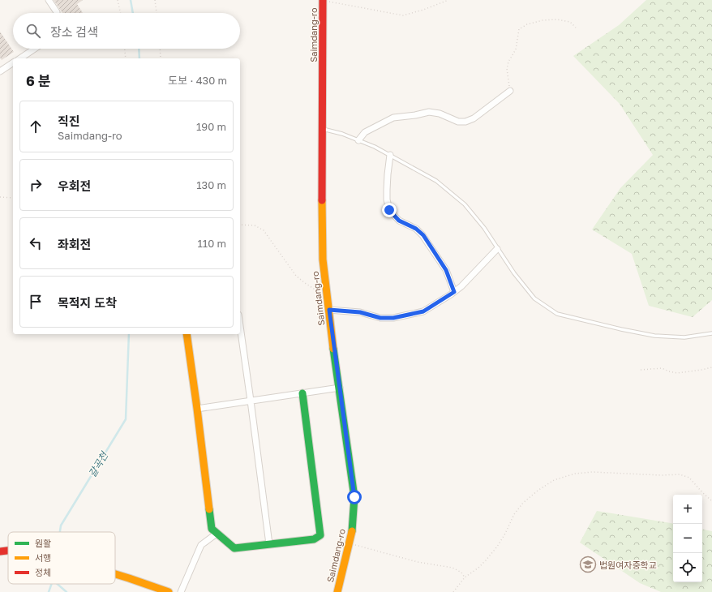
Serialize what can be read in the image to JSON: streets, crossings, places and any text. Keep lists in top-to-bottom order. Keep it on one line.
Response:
{"streets":{"main road":["Saimdang-ro"]},"water":["갈곡천"],"places":{"school or university":["법원여자중학교"]},"legend":["원활","서행","정체"],"page":{"search":"장소 검색","heading":["6 분","도보 · 430 m"],"list":[["직진","Saimdang-ro","190 m"],["우회전","130 m"],["좌회전","110 m"],"목적지 도착"],"map_buttons":["+","−"]}}
